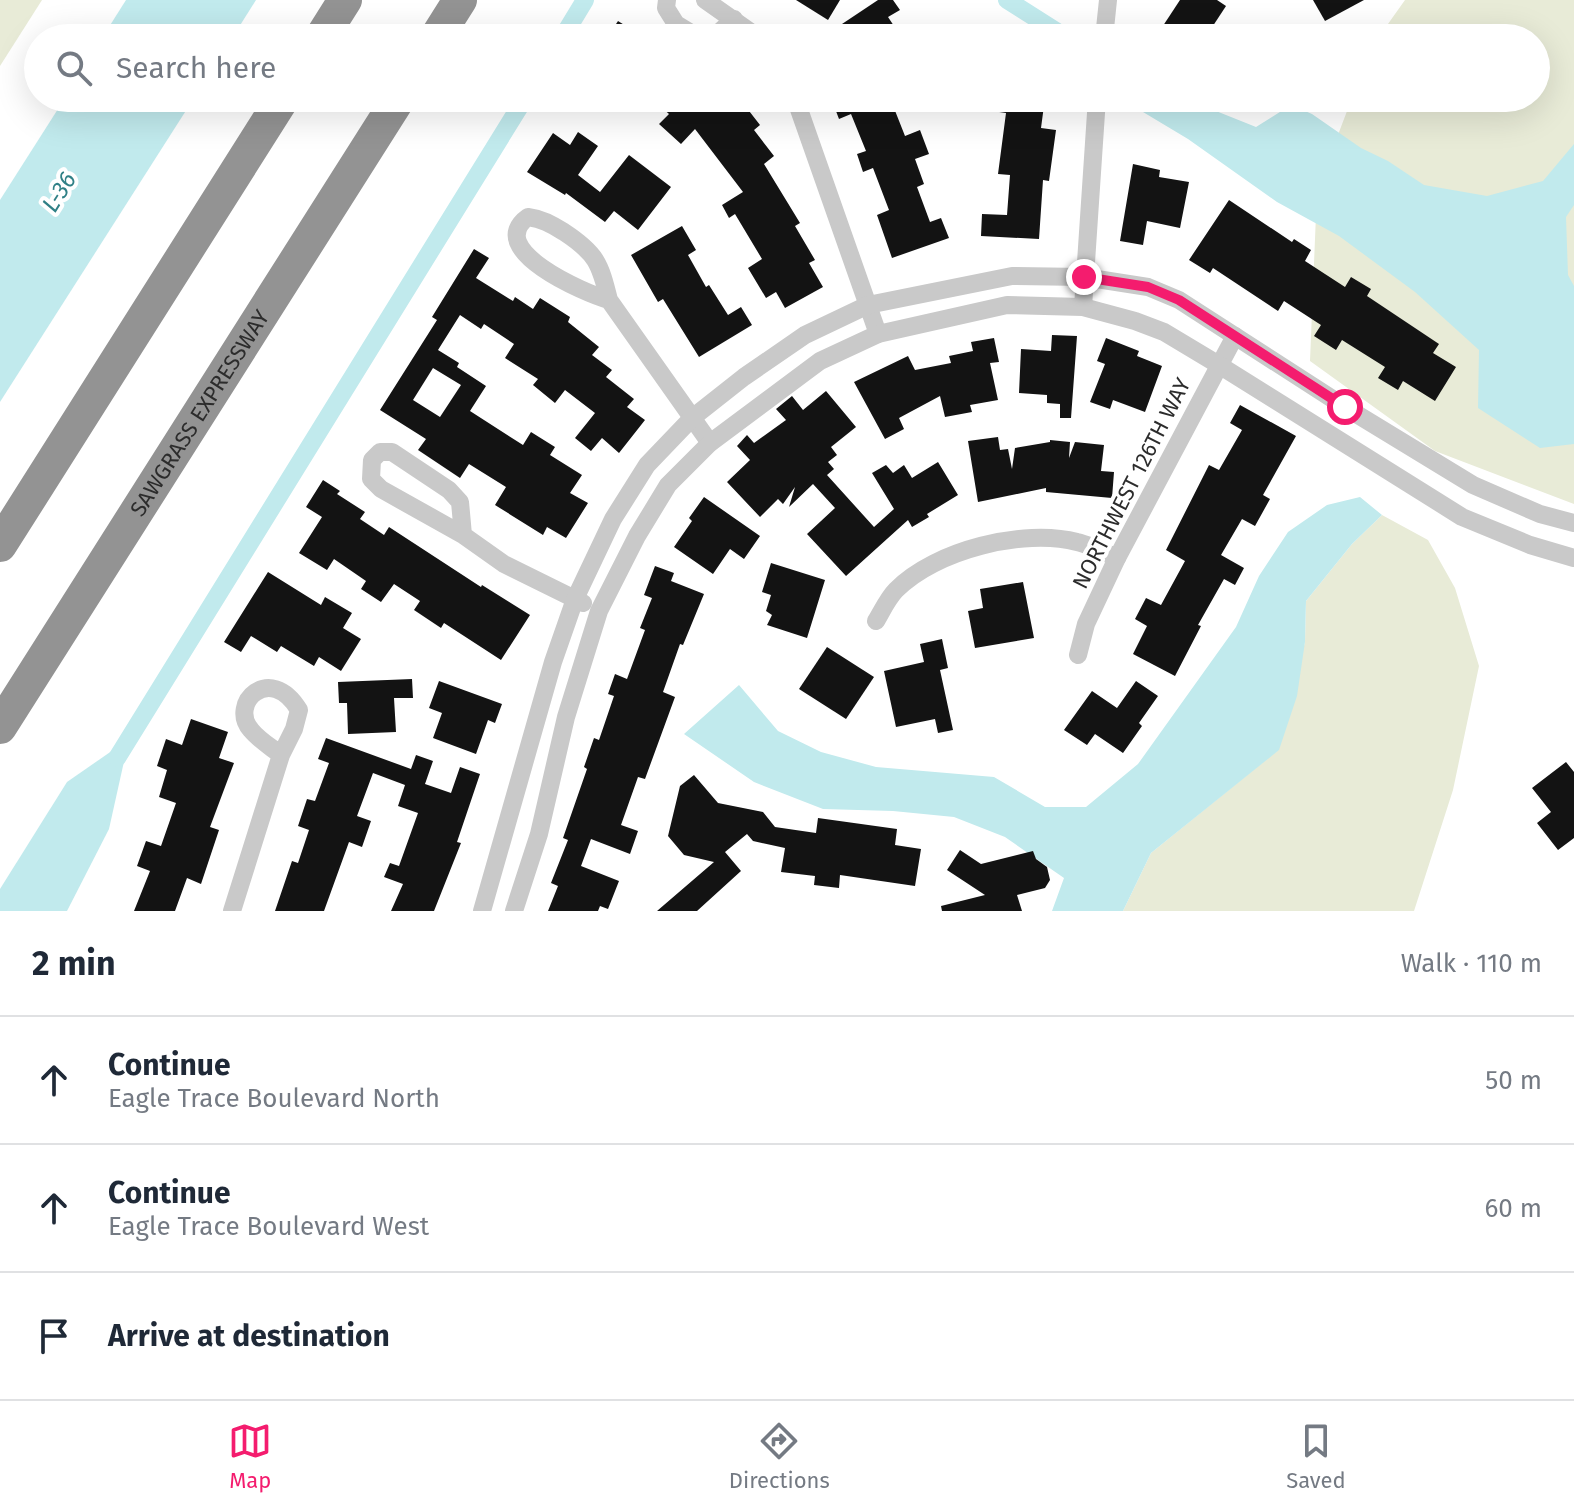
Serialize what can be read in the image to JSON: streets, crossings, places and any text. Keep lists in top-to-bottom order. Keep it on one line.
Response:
{"streets":{"highway":["SAWGRASS EXPRESSWAY"],"street":["NORTHWEST 126TH WAY"]},"water":["L-36"],"page":{"search":"Search here","heading":["2 min","Walk · 110 m"],"list":[["Continue","Eagle Trace Boulevard North","50 m"],["Continue","Eagle Trace Boulevard West","60 m"],"Arrive at destination"],"nav":["Map","Directions","Saved"]}}
